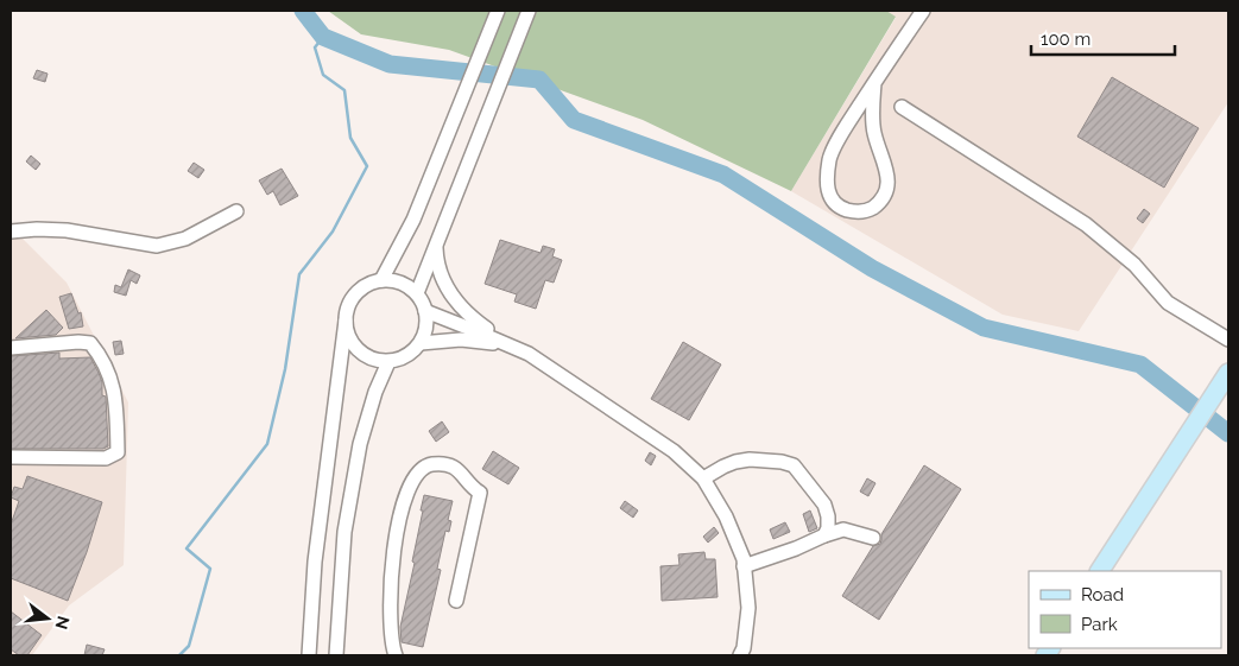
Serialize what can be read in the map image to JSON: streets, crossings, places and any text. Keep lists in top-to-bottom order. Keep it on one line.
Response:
{"legend":["Road","Park"],"scale_bar":"100 m","north":"right"}
